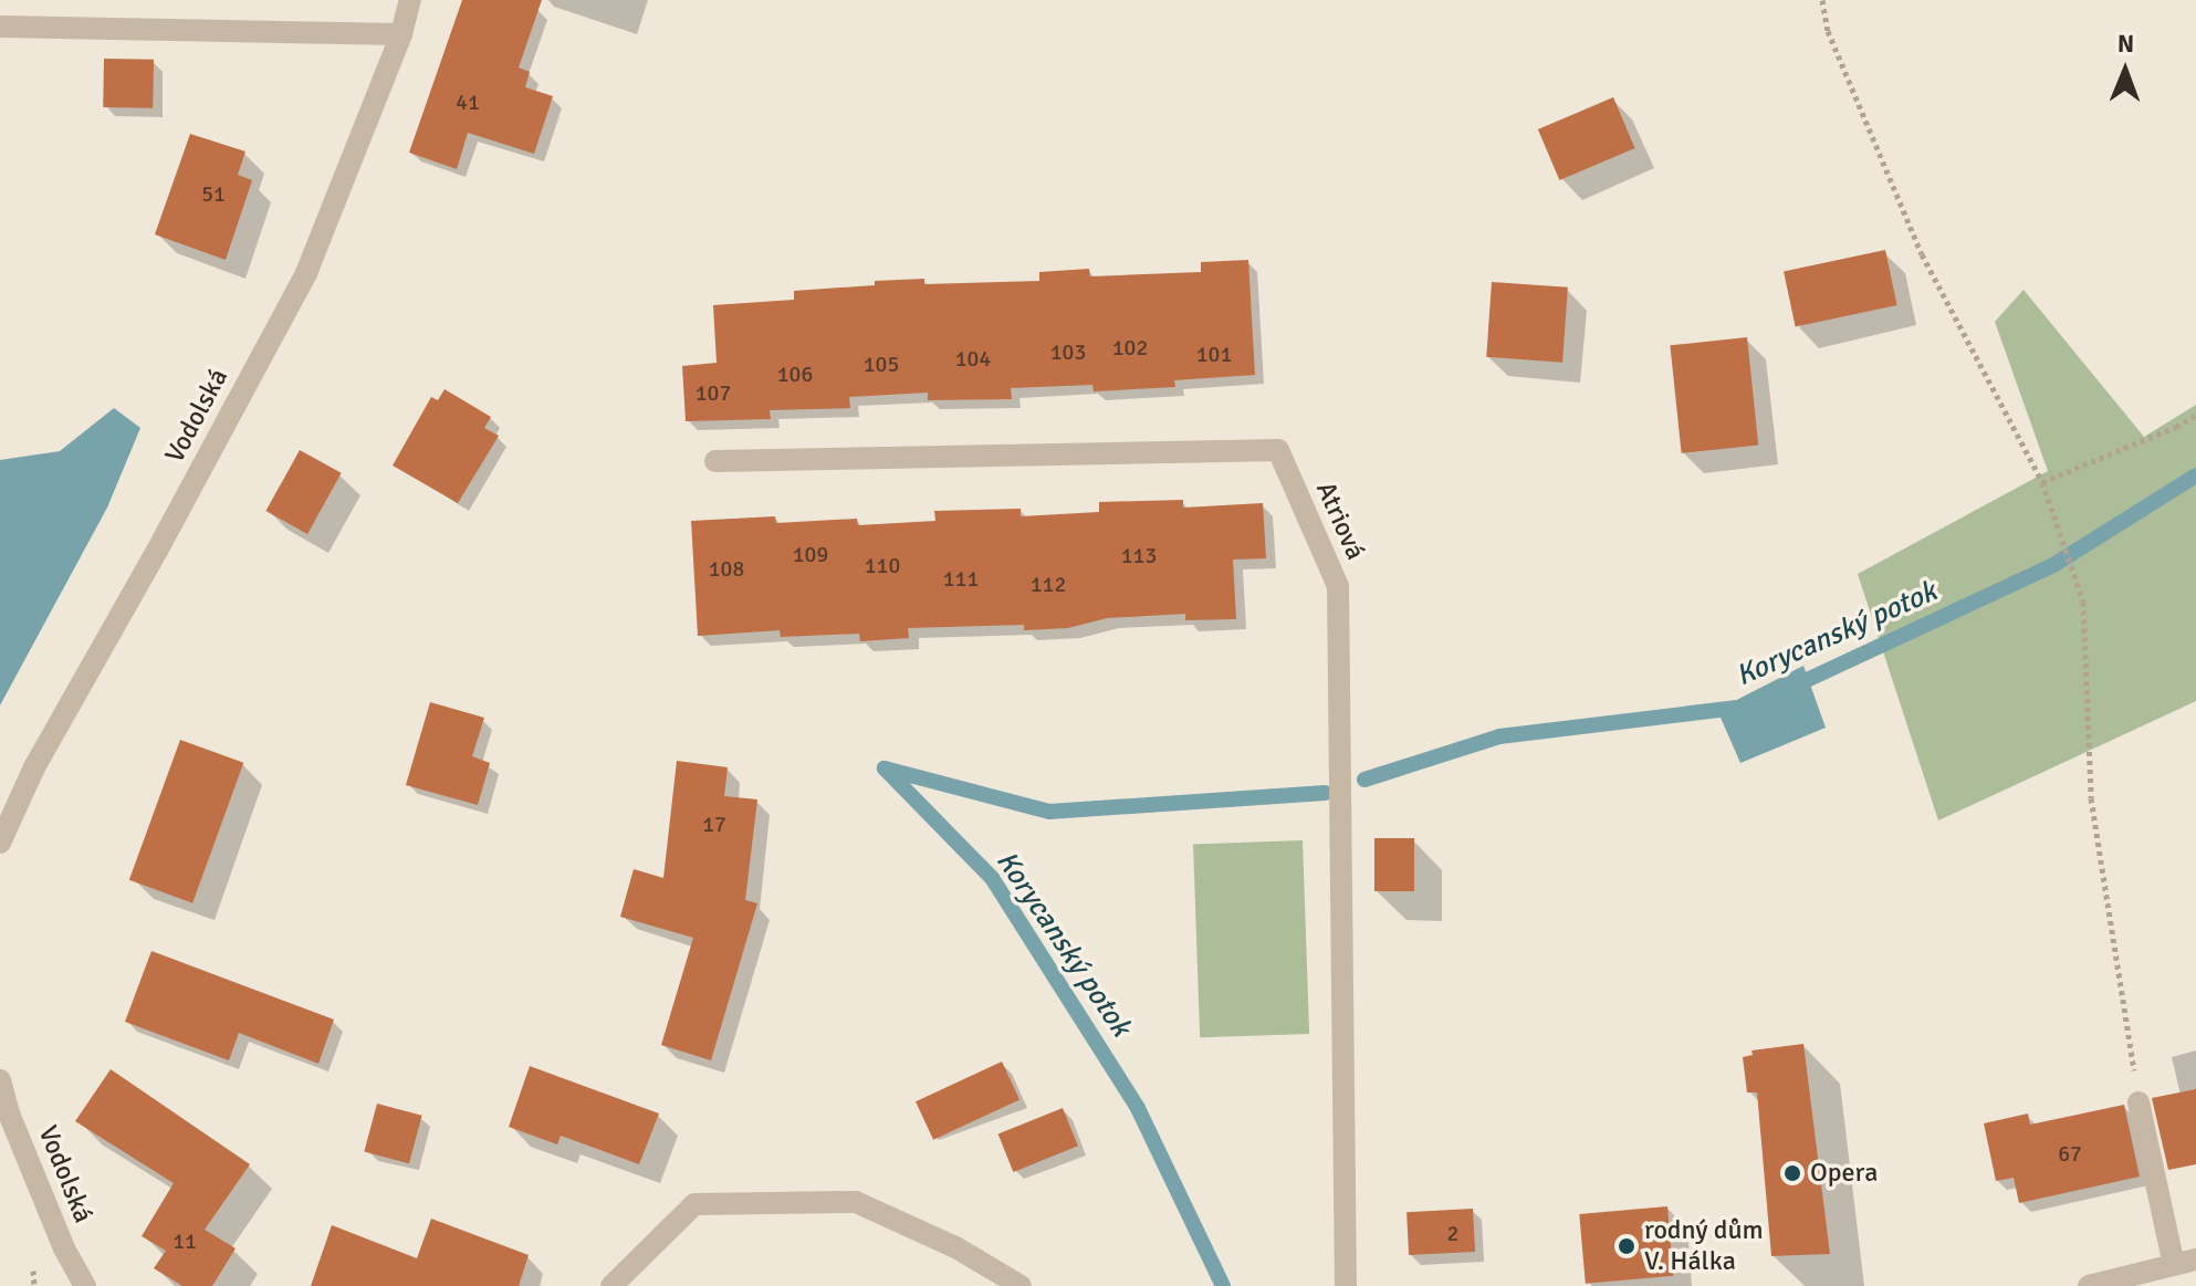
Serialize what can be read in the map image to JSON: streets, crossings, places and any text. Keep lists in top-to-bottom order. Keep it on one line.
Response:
{"streets":{"street":["Vodolská","Atriová"]},"water":["Korycanský potok"],"places":["Opera","rodný dům V. Hálka"],"house_numbers":["41","51","102","103","101","104","105","106","107","109","113","110","108","111","112","17","67","2","11"],"north":"top"}
